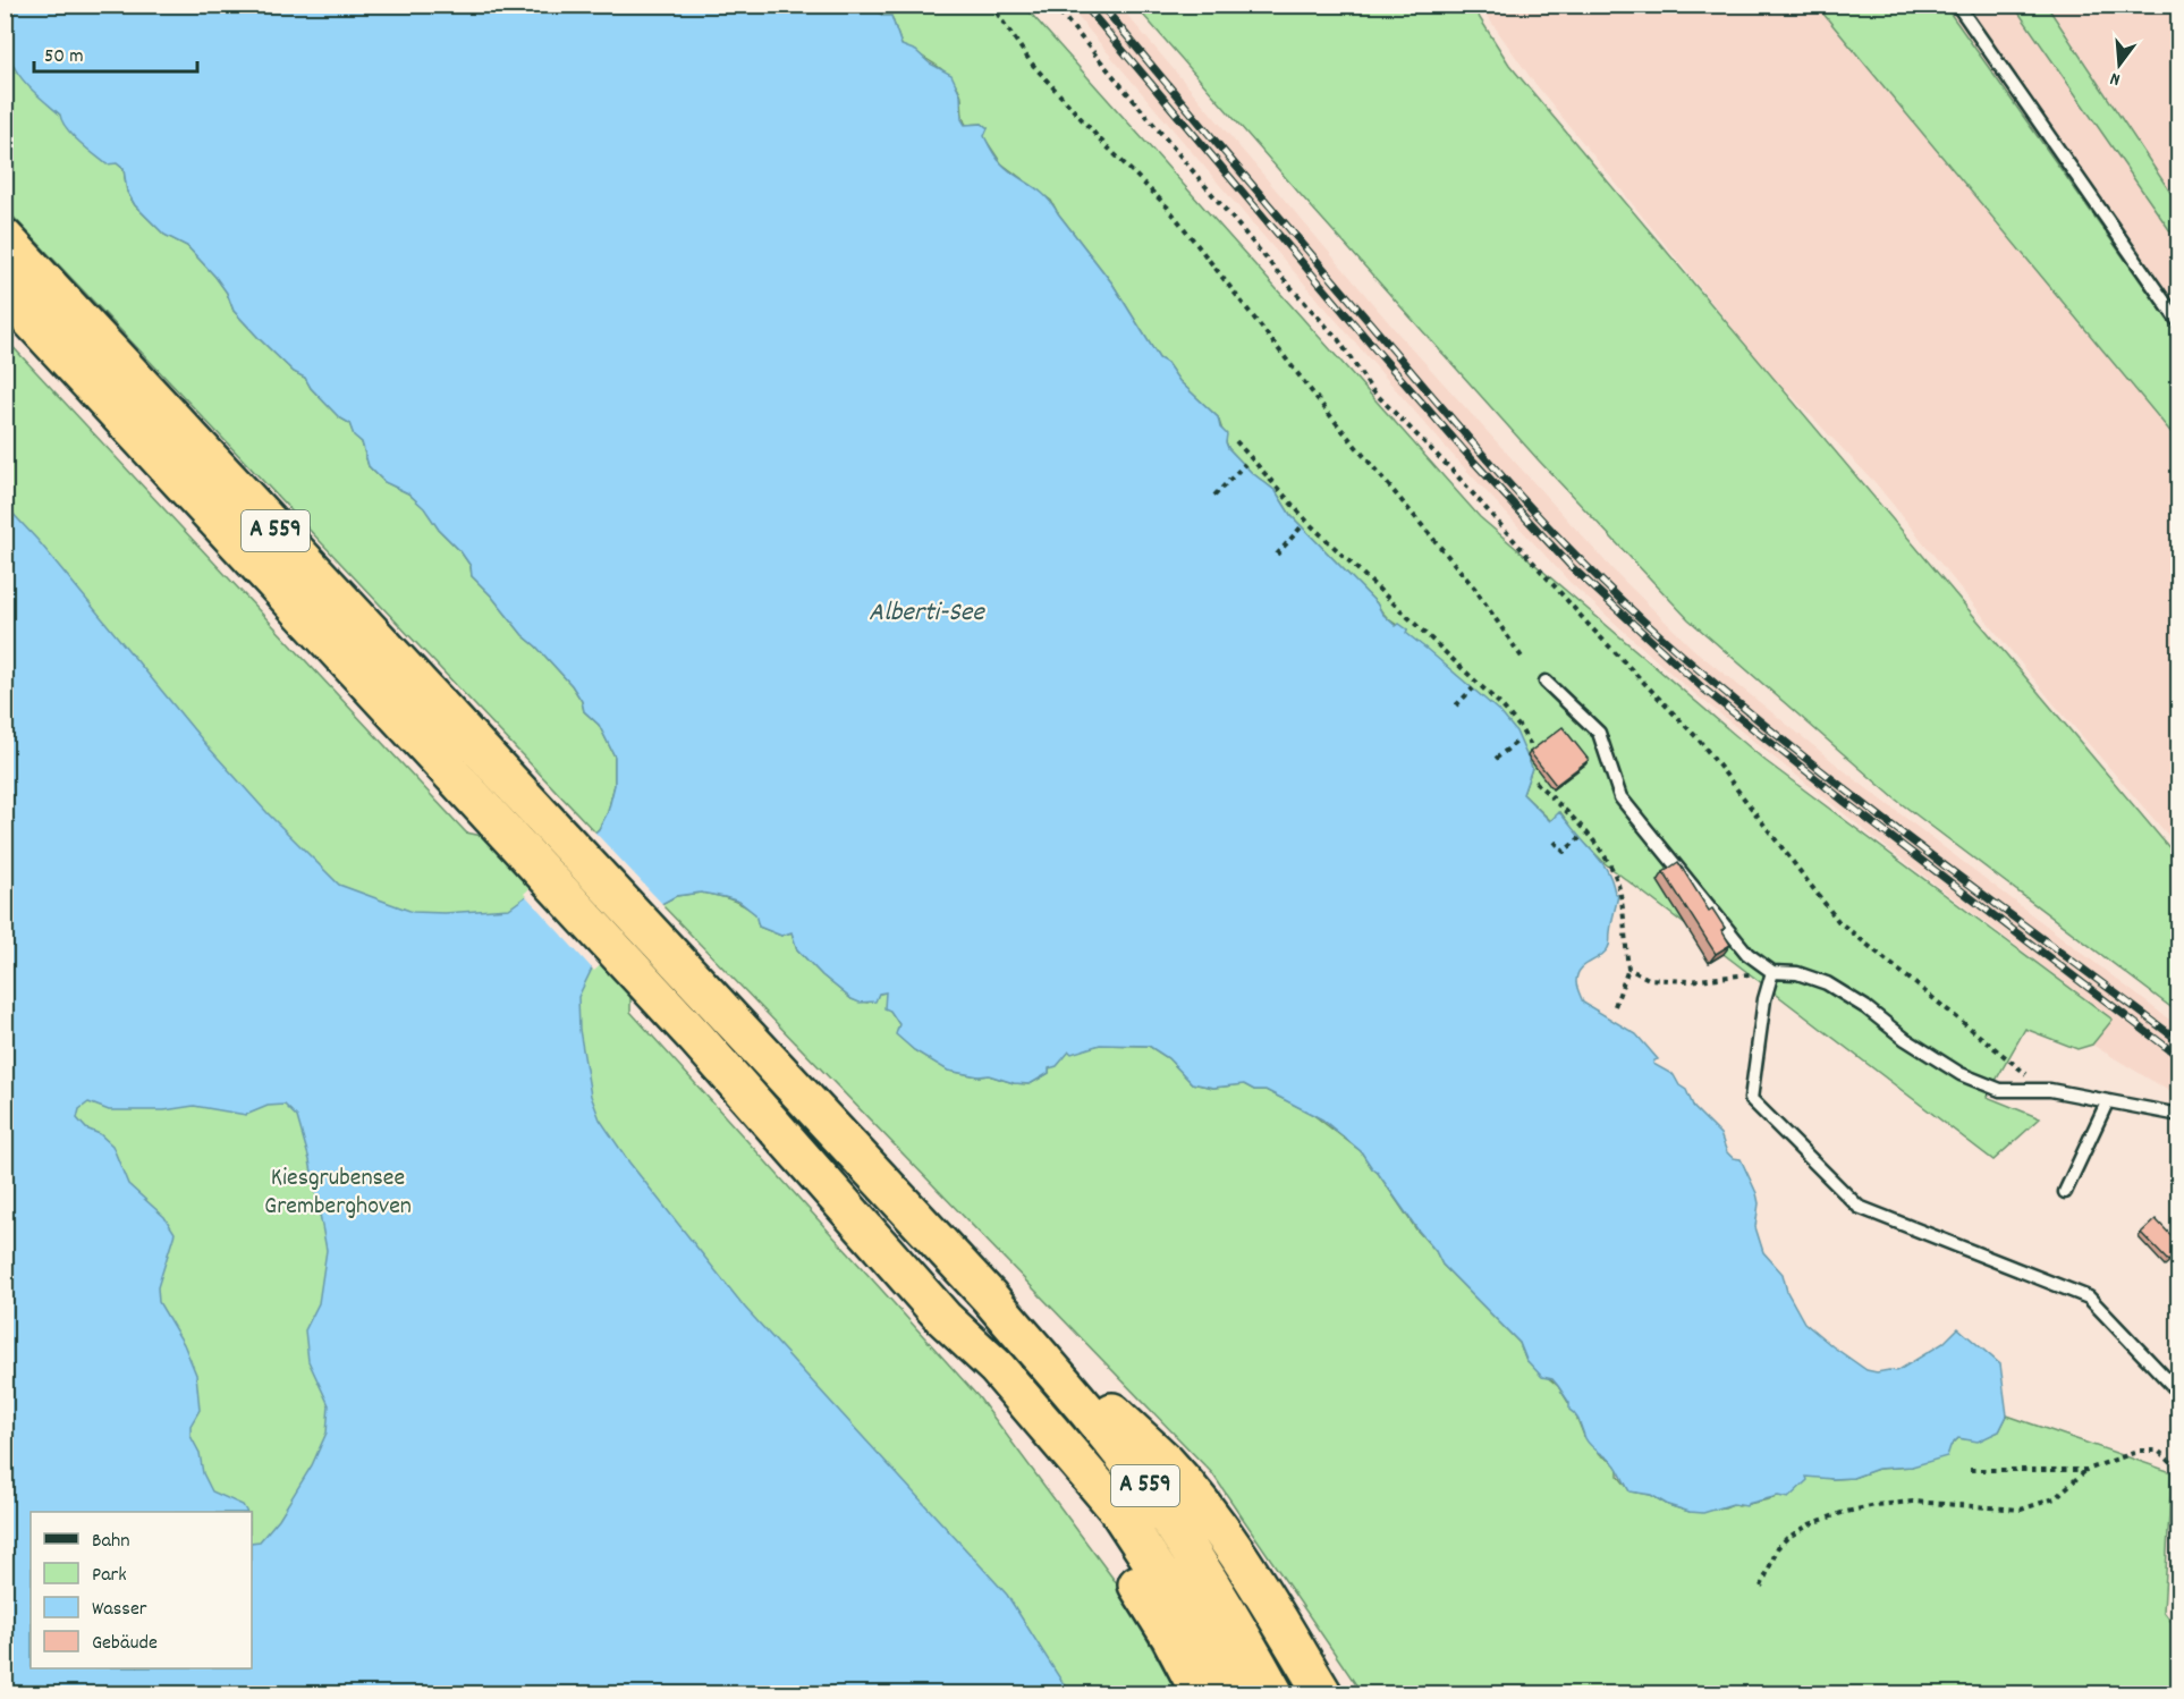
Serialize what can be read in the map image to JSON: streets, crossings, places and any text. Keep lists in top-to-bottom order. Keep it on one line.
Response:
{"streets":{"highway":["A 559"]},"water":["Alberti-See"],"parks":["Kiesgrubensee Gremberghoven"],"legend":["Bahn","Park","Wasser","Gebäude"],"scale_bar":"50 m","north":"bottom"}
